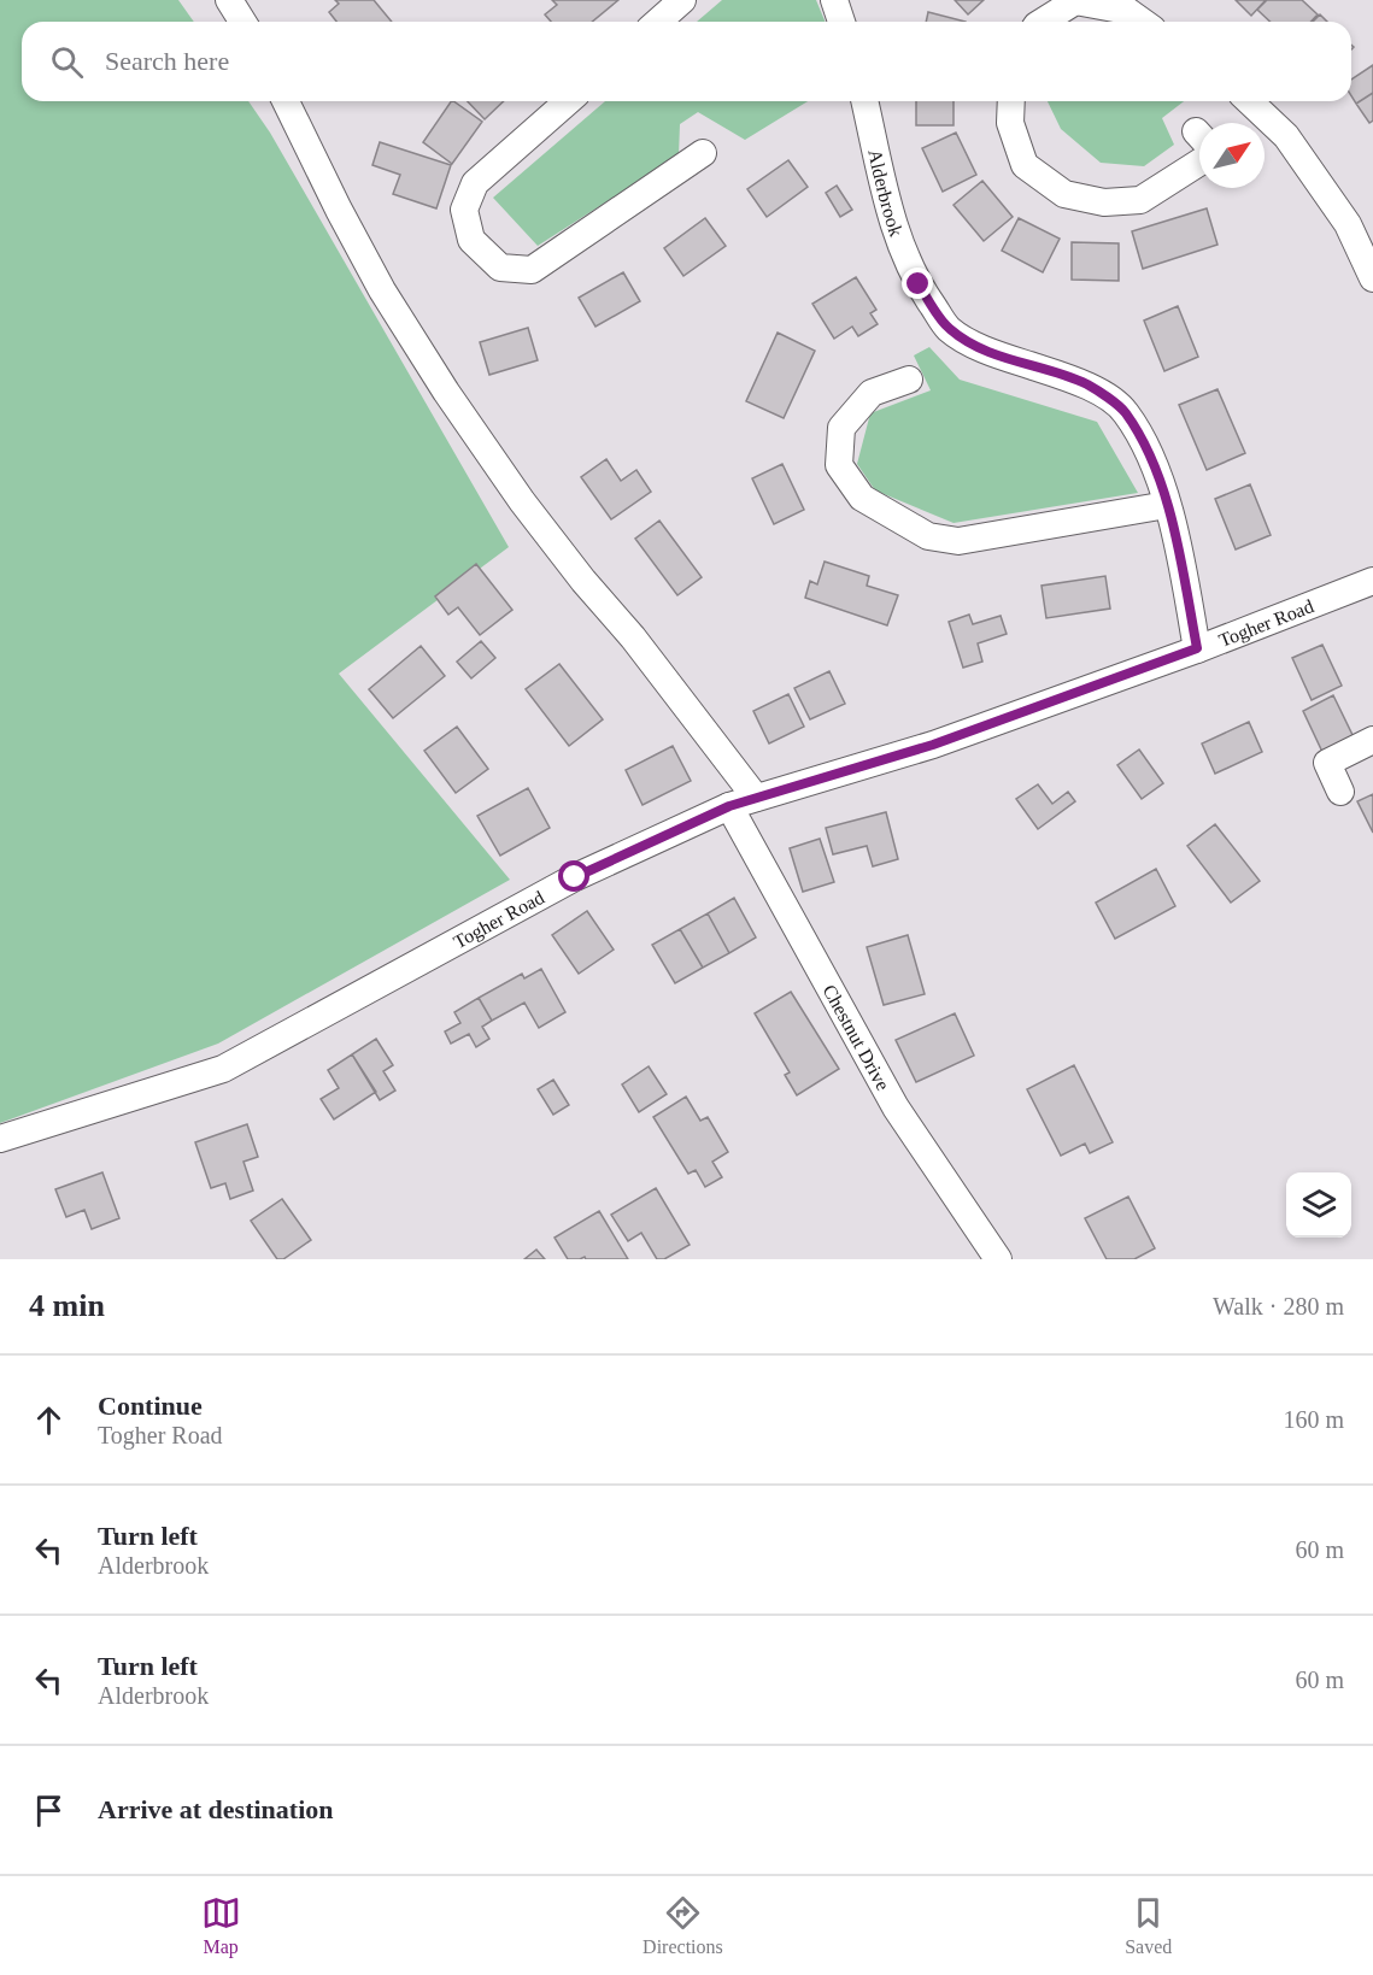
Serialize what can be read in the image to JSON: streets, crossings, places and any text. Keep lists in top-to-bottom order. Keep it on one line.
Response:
{"streets":{"street":["Alderbrook","Togher Road","Chestnut Drive"]},"crossings":[["Alderbrook","Togher Road"],["Togher Road","Chestnut Drive"]],"north":"top right","page":{"search":"Search here","heading":["4 min","Walk · 280 m"],"list":[["Continue","Togher Road","160 m"],["Turn left","Alderbrook","60 m"],["Turn left","Alderbrook","60 m"],"Arrive at destination"],"nav":["Map","Directions","Saved"]}}
